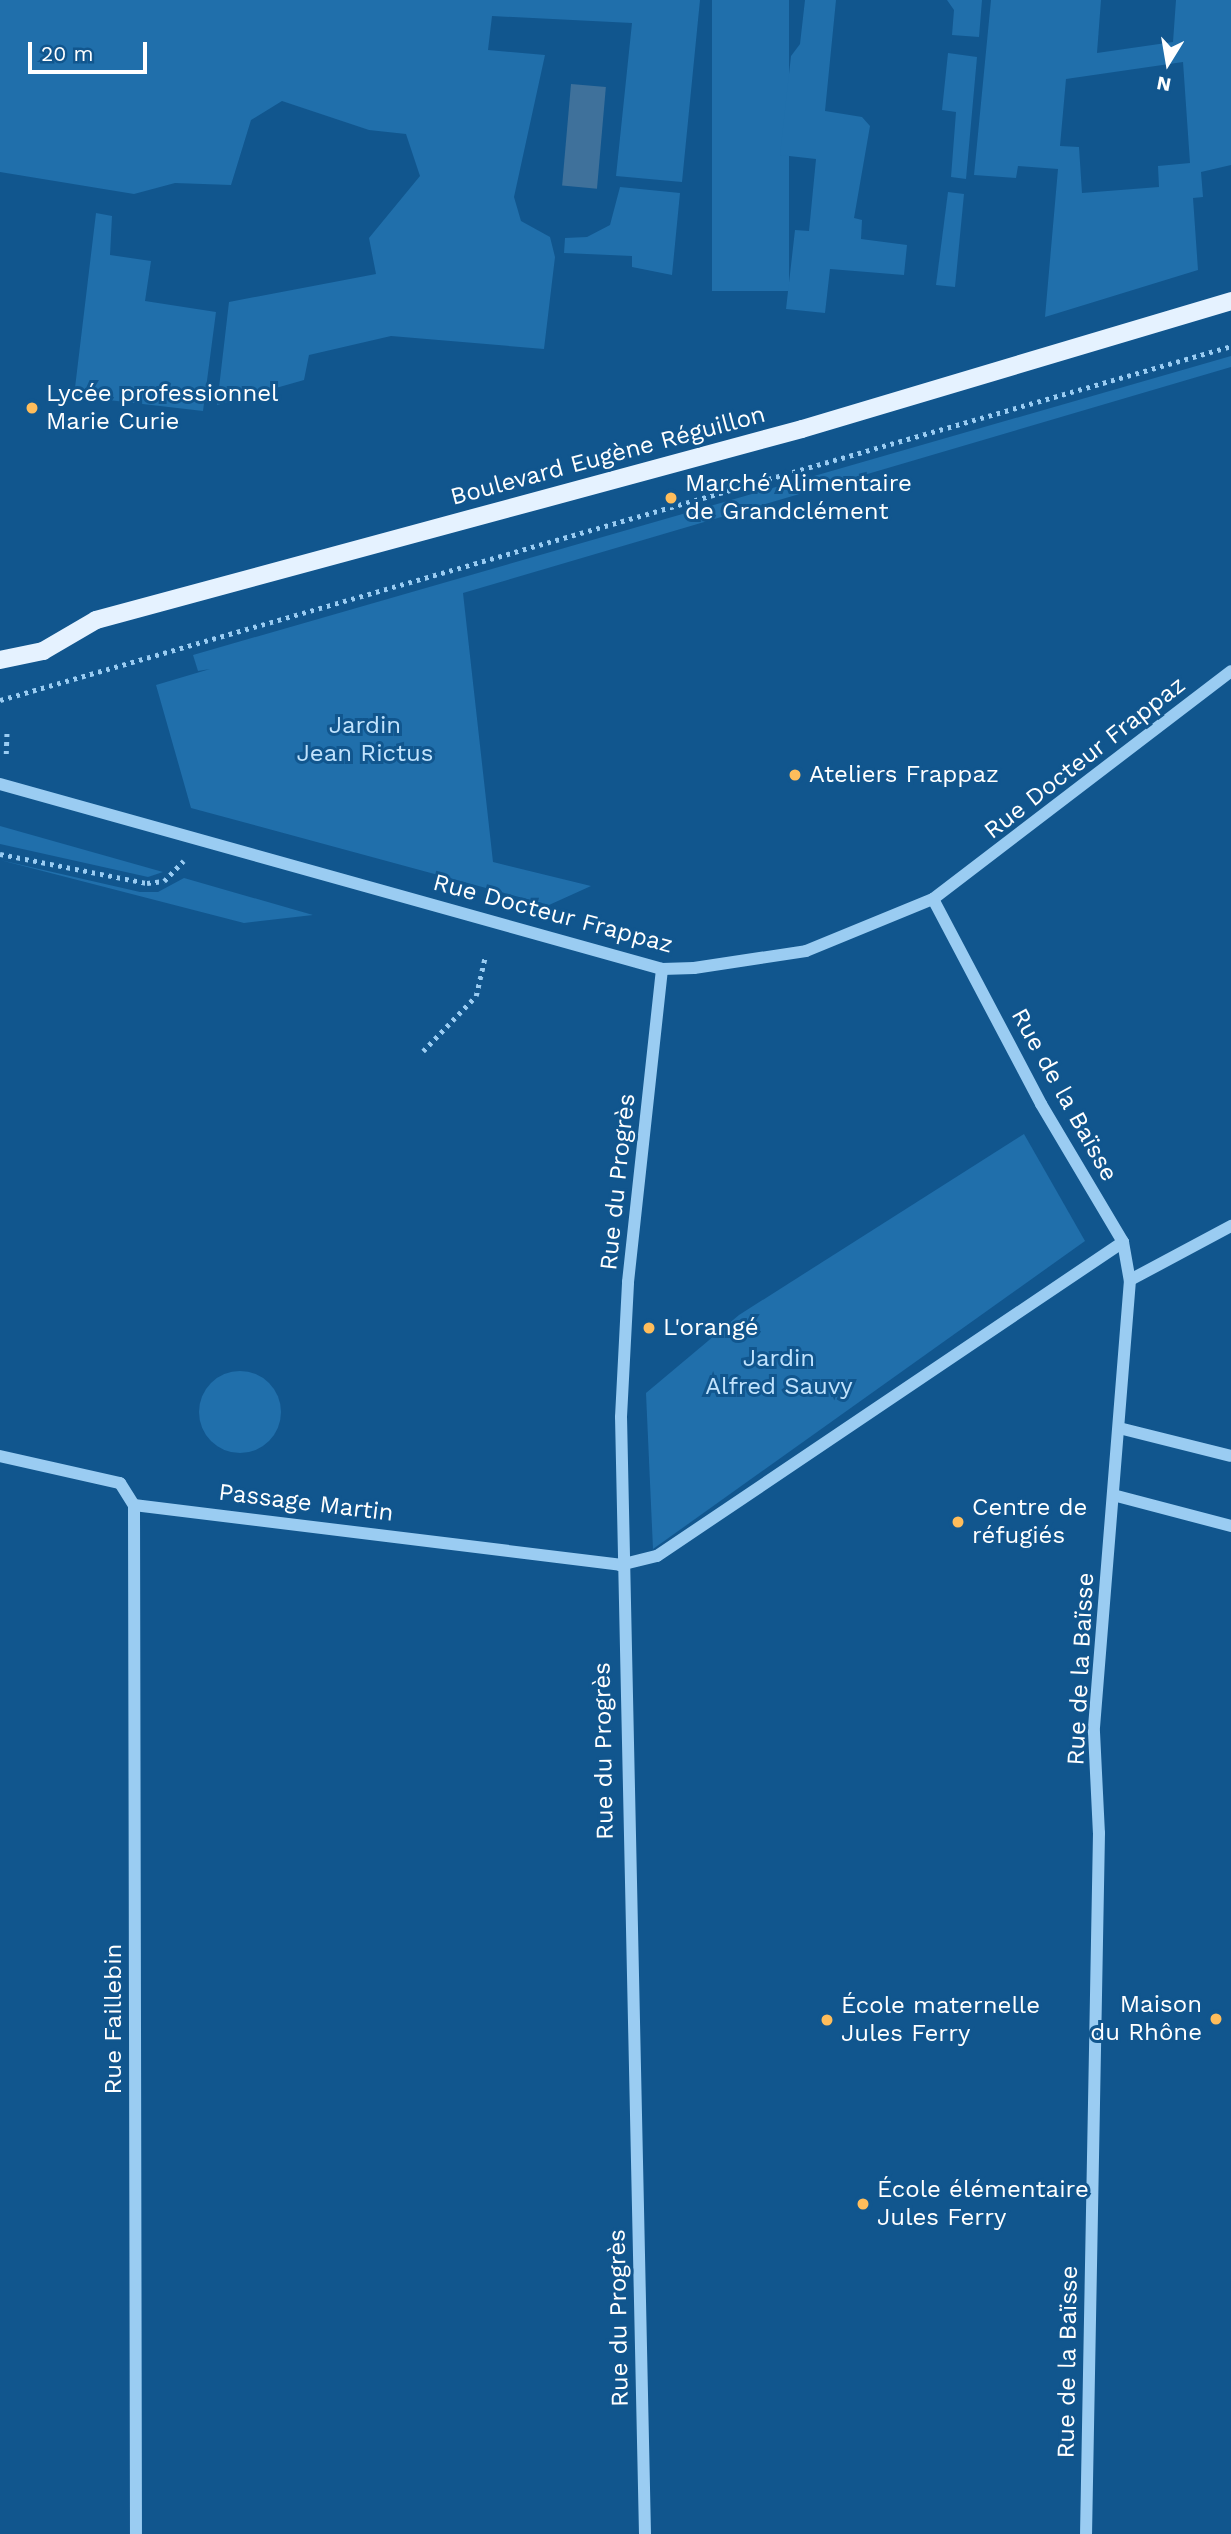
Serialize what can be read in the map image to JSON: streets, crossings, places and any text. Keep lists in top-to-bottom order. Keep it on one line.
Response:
{"streets":{"main road":["Boulevard Eugène Réguillon"],"street":["Rue Docteur Frappaz","Rue de la Baïsse","Rue du Progrès","Passage Martin","Rue Faillebin"]},"crossings":[["Rue Docteur Frappaz","Rue de la Baïsse"],["Rue Docteur Frappaz","Rue du Progrès"],["Rue du Progrès","Passage Martin"],["Passage Martin","Rue Faillebin"]],"parks":["Jardin Jean Rictus","Jardin Alfred Sauvy"],"places":["Lycée professionnel Marie Curie","Marché Alimentaire de Grandclément","Ateliers Frappaz","L'orangé","Centre de réfugiés","Maison du Rhône","École maternelle Jules Ferry","École élémentaire Jules Ferry"],"scale_bar":"20 m","north":"bottom"}
